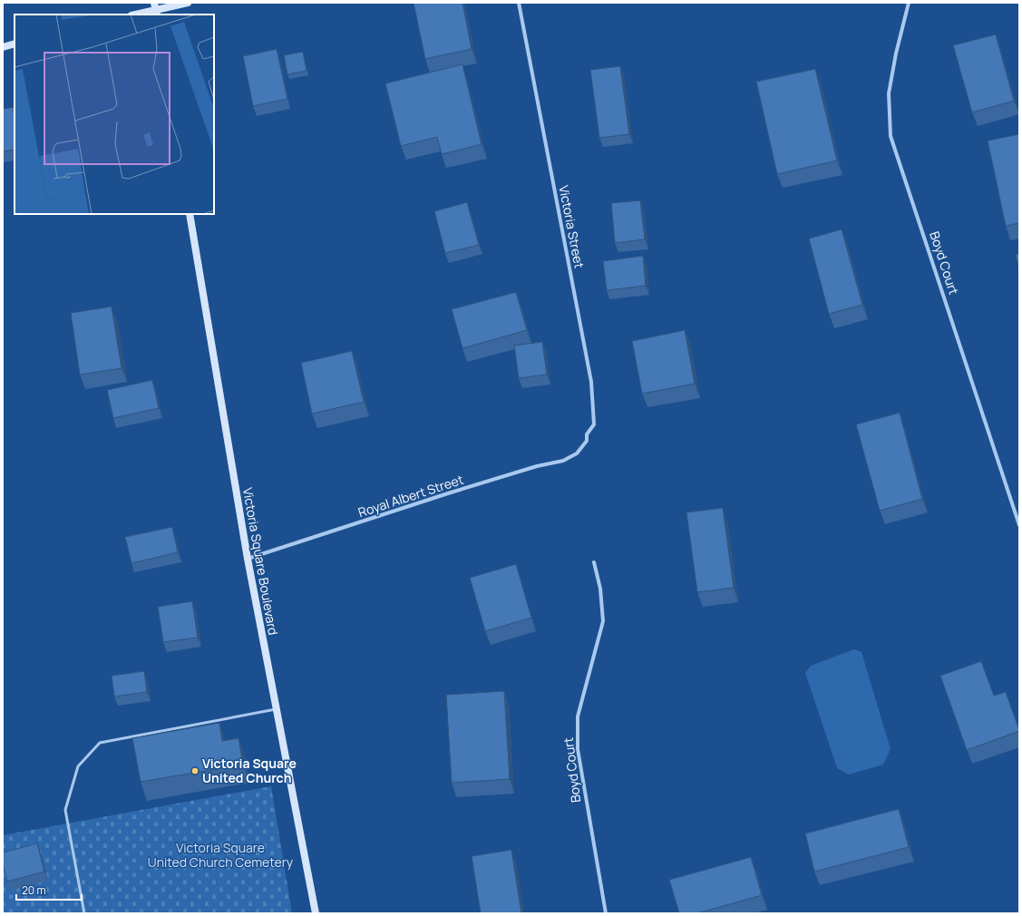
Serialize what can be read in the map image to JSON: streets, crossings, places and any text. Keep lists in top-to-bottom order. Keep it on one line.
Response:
{"streets":{"street":["Victoria Street","Boyd Court","Royal Albert Street","Victoria Square Boulevard"]},"crossings":[["Victoria Street","Royal Albert Street"],["Royal Albert Street","Victoria Square Boulevard"]],"parks":["Victoria Square United Church Cemetery"],"places":["Victoria Square United Church"],"scale_bar":"20 m"}
